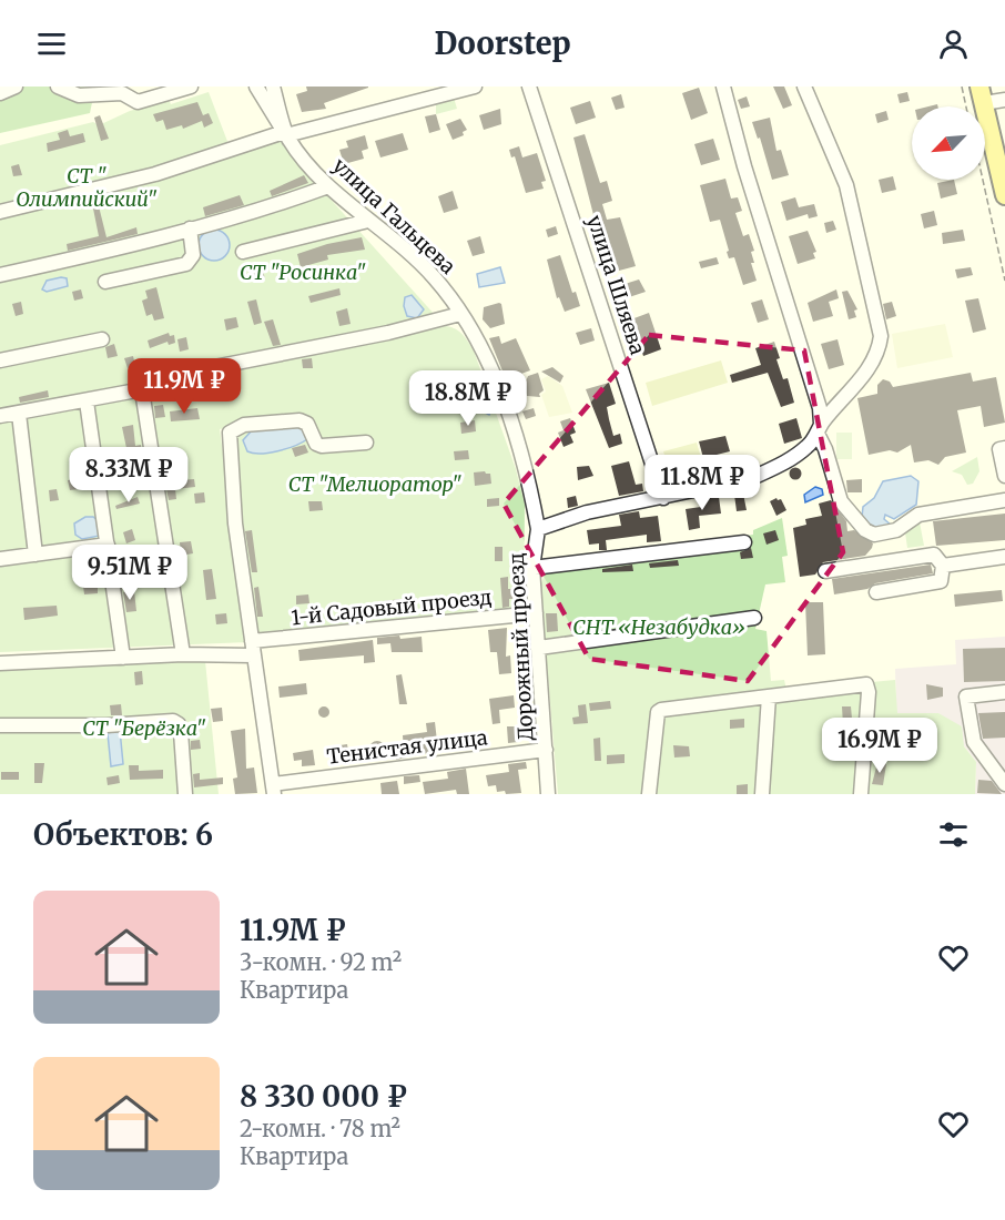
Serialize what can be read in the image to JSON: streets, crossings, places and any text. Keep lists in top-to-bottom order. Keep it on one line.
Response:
{"streets":{"street":["улица Гальцева","улица Шляева","1-й Садовый проезд","Дорожный проезд","Тенистая улица"]},"crossings":[["улица Гальцева","Дорожный проезд"],["улица Шляева","Дорожный проезд"],["1-й Садовый проезд","Дорожный проезд"],["Дорожный проезд","Тенистая улица"]],"parks":["СТ \" Олимпийский\"","СТ \"Росинка\"","СТ \"Мелиоратор\"","СНТ «Незабудка»","СТ \"Берёзка\""],"north":"bottom left","page":{"header":"Doorstep","price":["11.9M ₽","18.8M ₽","8.33M ₽","11.8M ₽","9.51M ₽","16.9M ₽"],"heading":"Объектов: 6","list":[{"name":"11.9M ₽","note":"3-комн. · 92 m² · Квартира"},{"name":"8 330 000 ₽","note":"2-комн. · 78 m² · Квартира"}]}}
